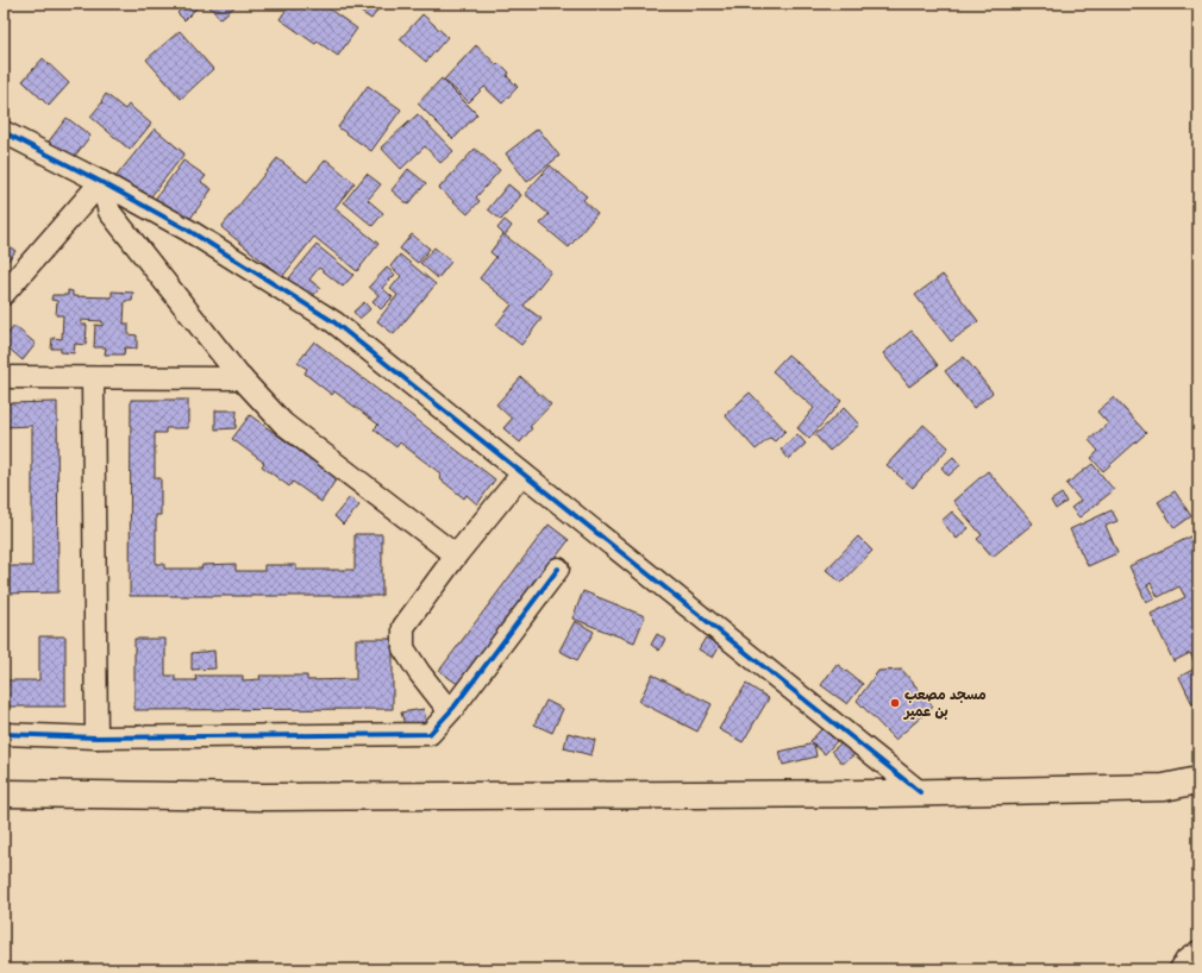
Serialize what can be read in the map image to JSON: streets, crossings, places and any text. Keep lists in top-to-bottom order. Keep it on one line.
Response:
{"places":["مسجد مصعب بن عمير"]}
